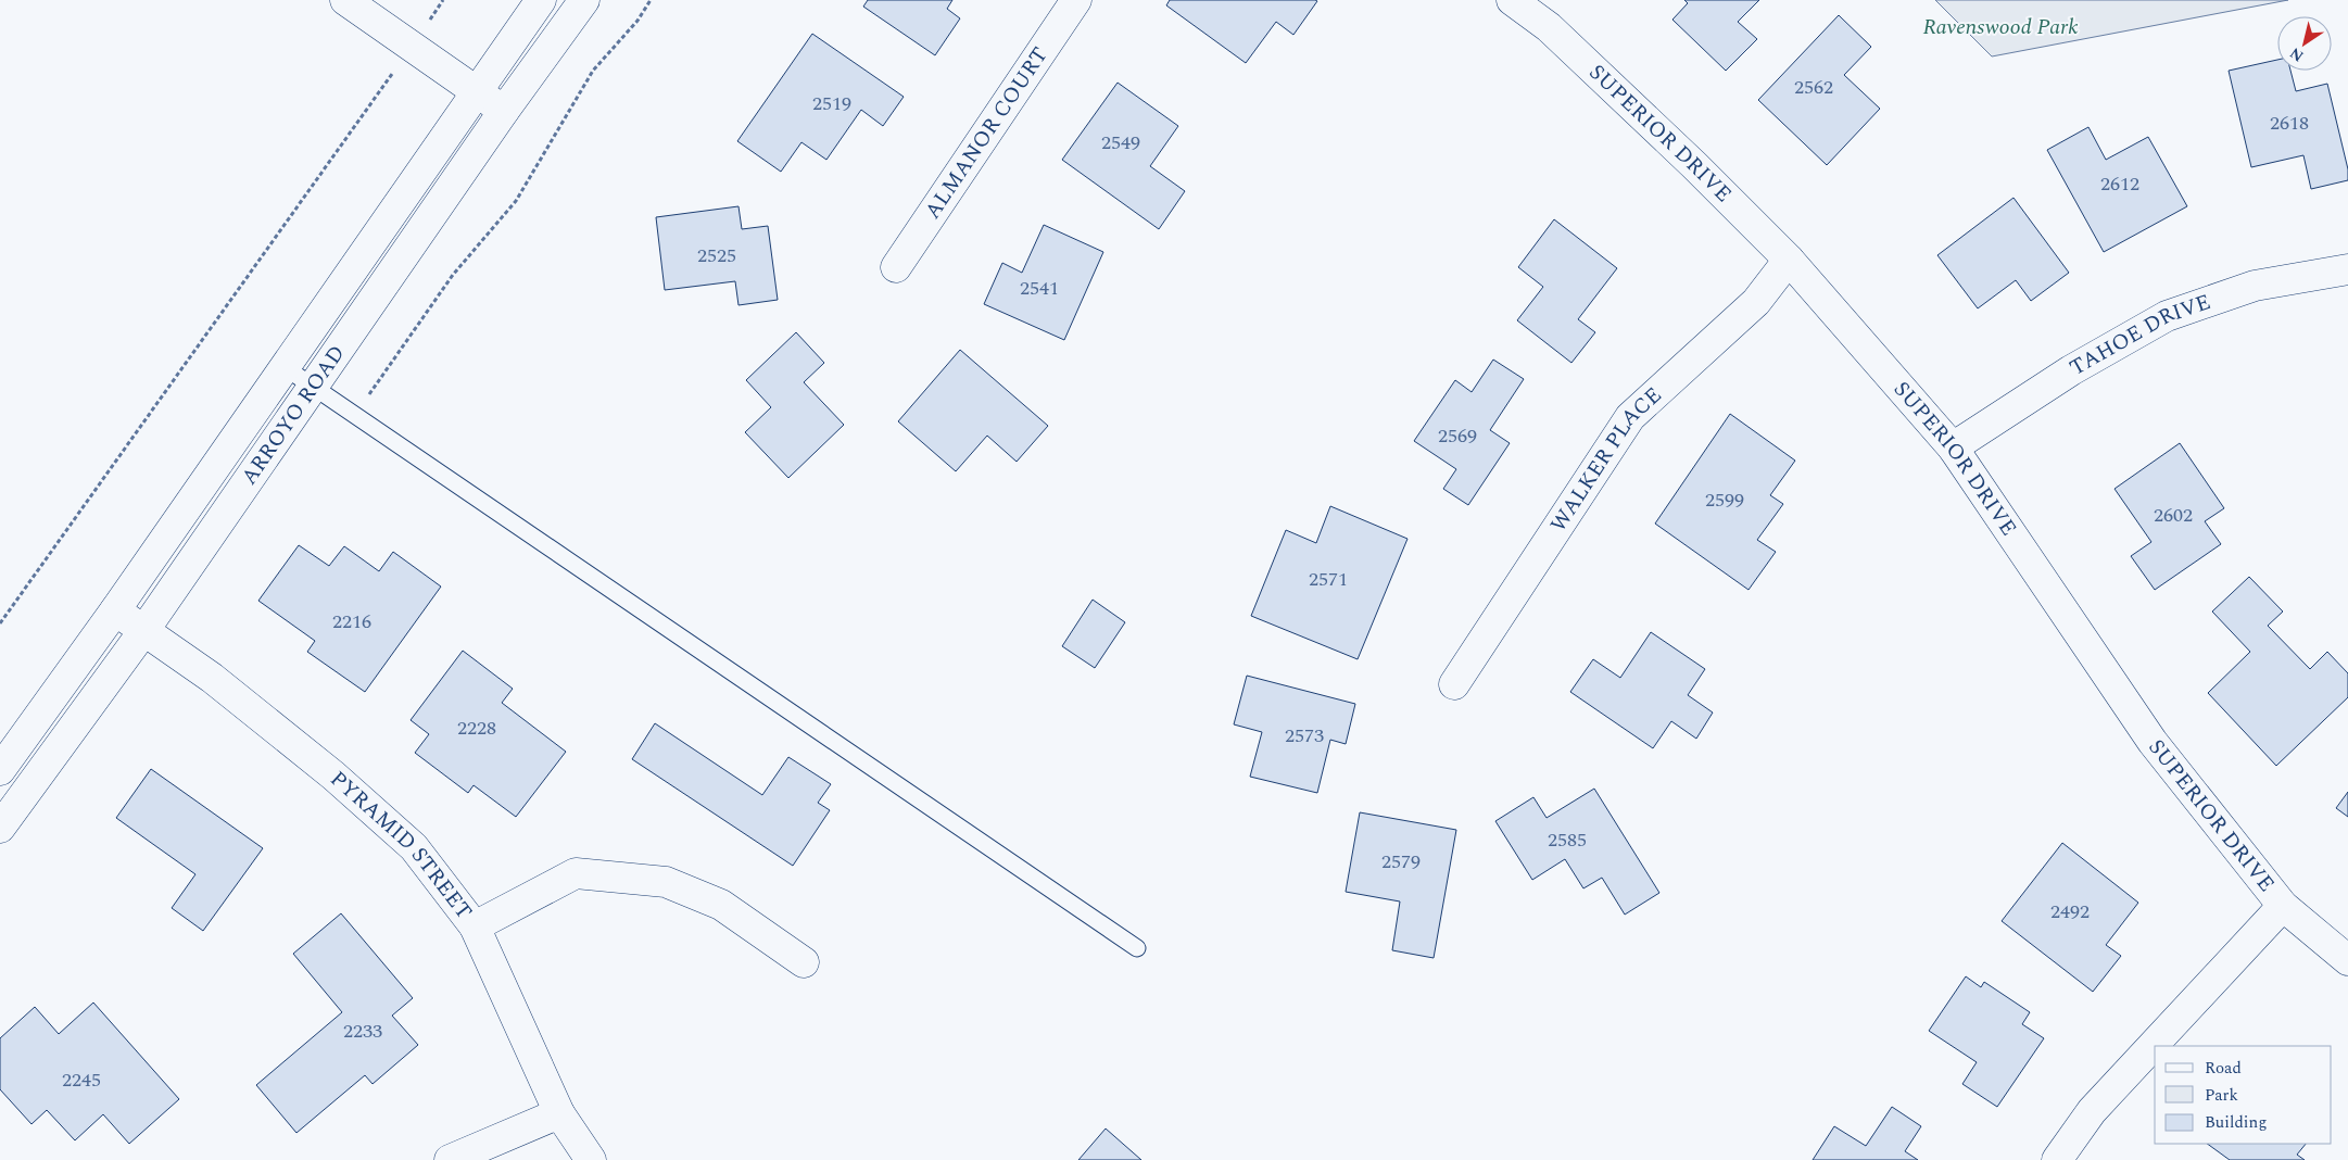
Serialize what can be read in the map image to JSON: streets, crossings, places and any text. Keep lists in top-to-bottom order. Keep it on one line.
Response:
{"streets":{"street":["ALMANOR COURT","SUPERIOR DRIVE","TAHOE DRIVE","ARROYO ROAD","WALKER PLACE","PYRAMID STREET"]},"crossings":[["SUPERIOR DRIVE","TAHOE DRIVE"],["SUPERIOR DRIVE","WALKER PLACE"],["ARROYO ROAD","PYRAMID STREET"]],"parks":["Ravenswood Park"],"house_numbers":["2562","2519","2618","2549","2612","2525","2541","2569","2599","2602","2571","2216","2228","2573","2585","2579","2492","2233","2245"],"legend":["Road","Park","Building"],"north":"bottom left"}
